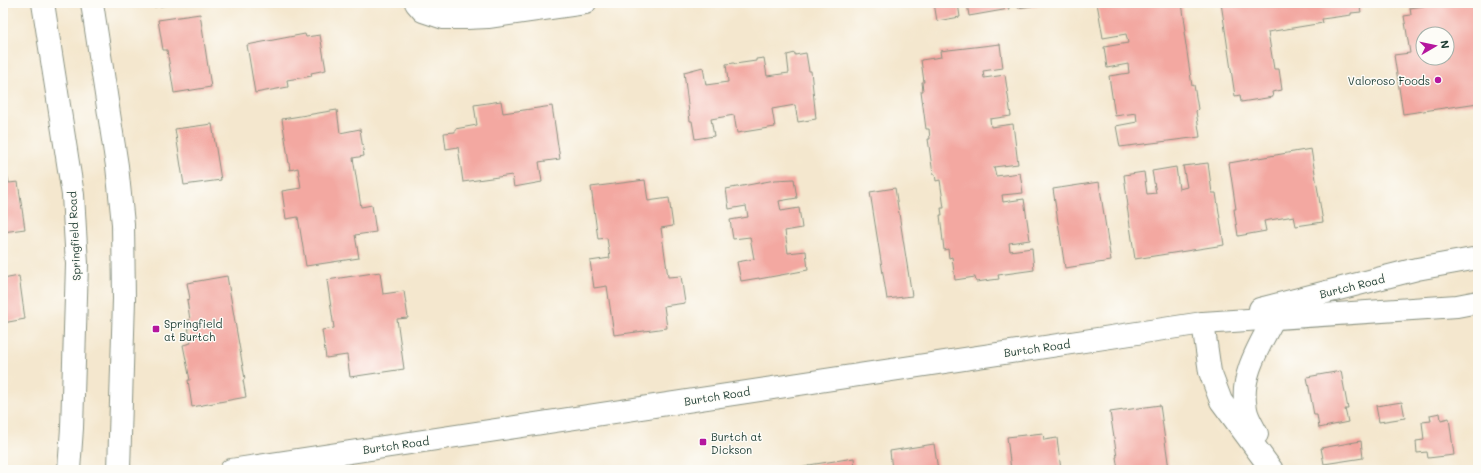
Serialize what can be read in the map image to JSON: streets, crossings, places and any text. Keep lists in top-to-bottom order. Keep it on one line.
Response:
{"streets":{"main road":["Springfield Road","Burtch Road"]},"places":{"other":["Valoroso Foods"],"transit":["Springfield at Burtch","Burtch at Dickson"]},"north":"right"}
